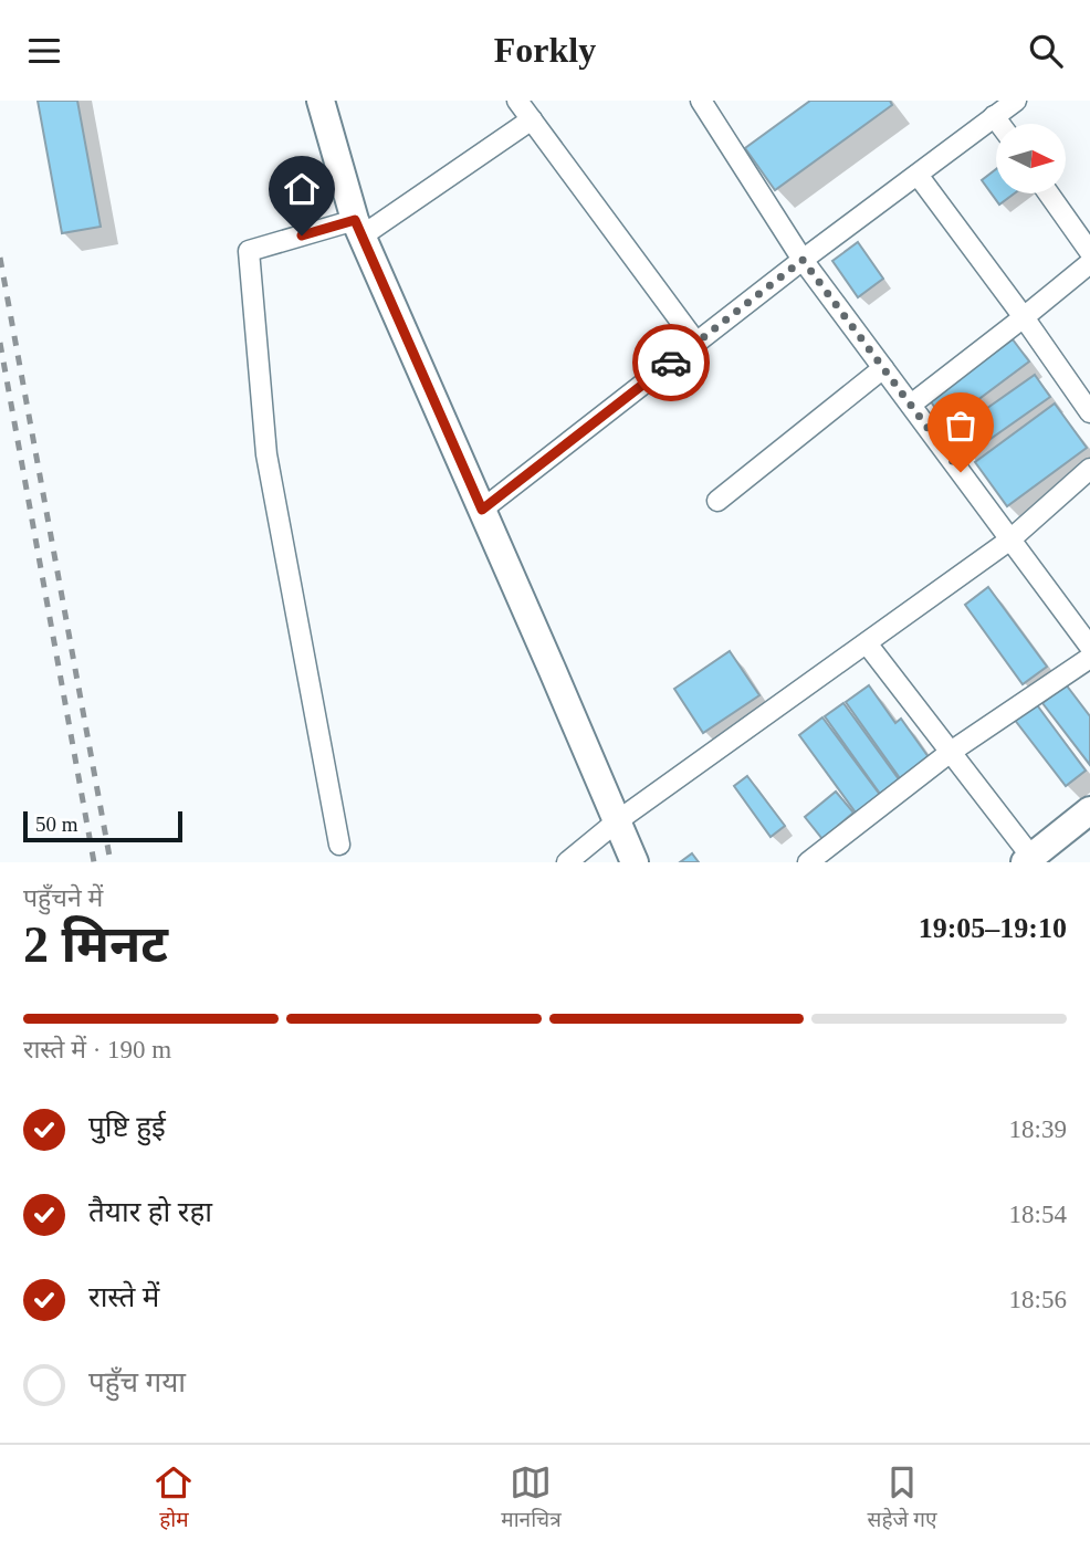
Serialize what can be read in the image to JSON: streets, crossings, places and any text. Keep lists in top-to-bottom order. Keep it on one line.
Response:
{"scale_bar":"50 m","north":"right","page":{"header":"Forkly","scale":"50 m","heading":["2 मिनट","पहुँचने में","19:05–19:10"],"bar":"रास्ते में · 190 m","list":[["पुष्टि हुई","18:39"],["तैयार हो रहा","18:54"],["रास्ते में","18:56"],"पहुँच गया"],"tabs":["होम","मानचित्र","सहेजे गए"]}}
